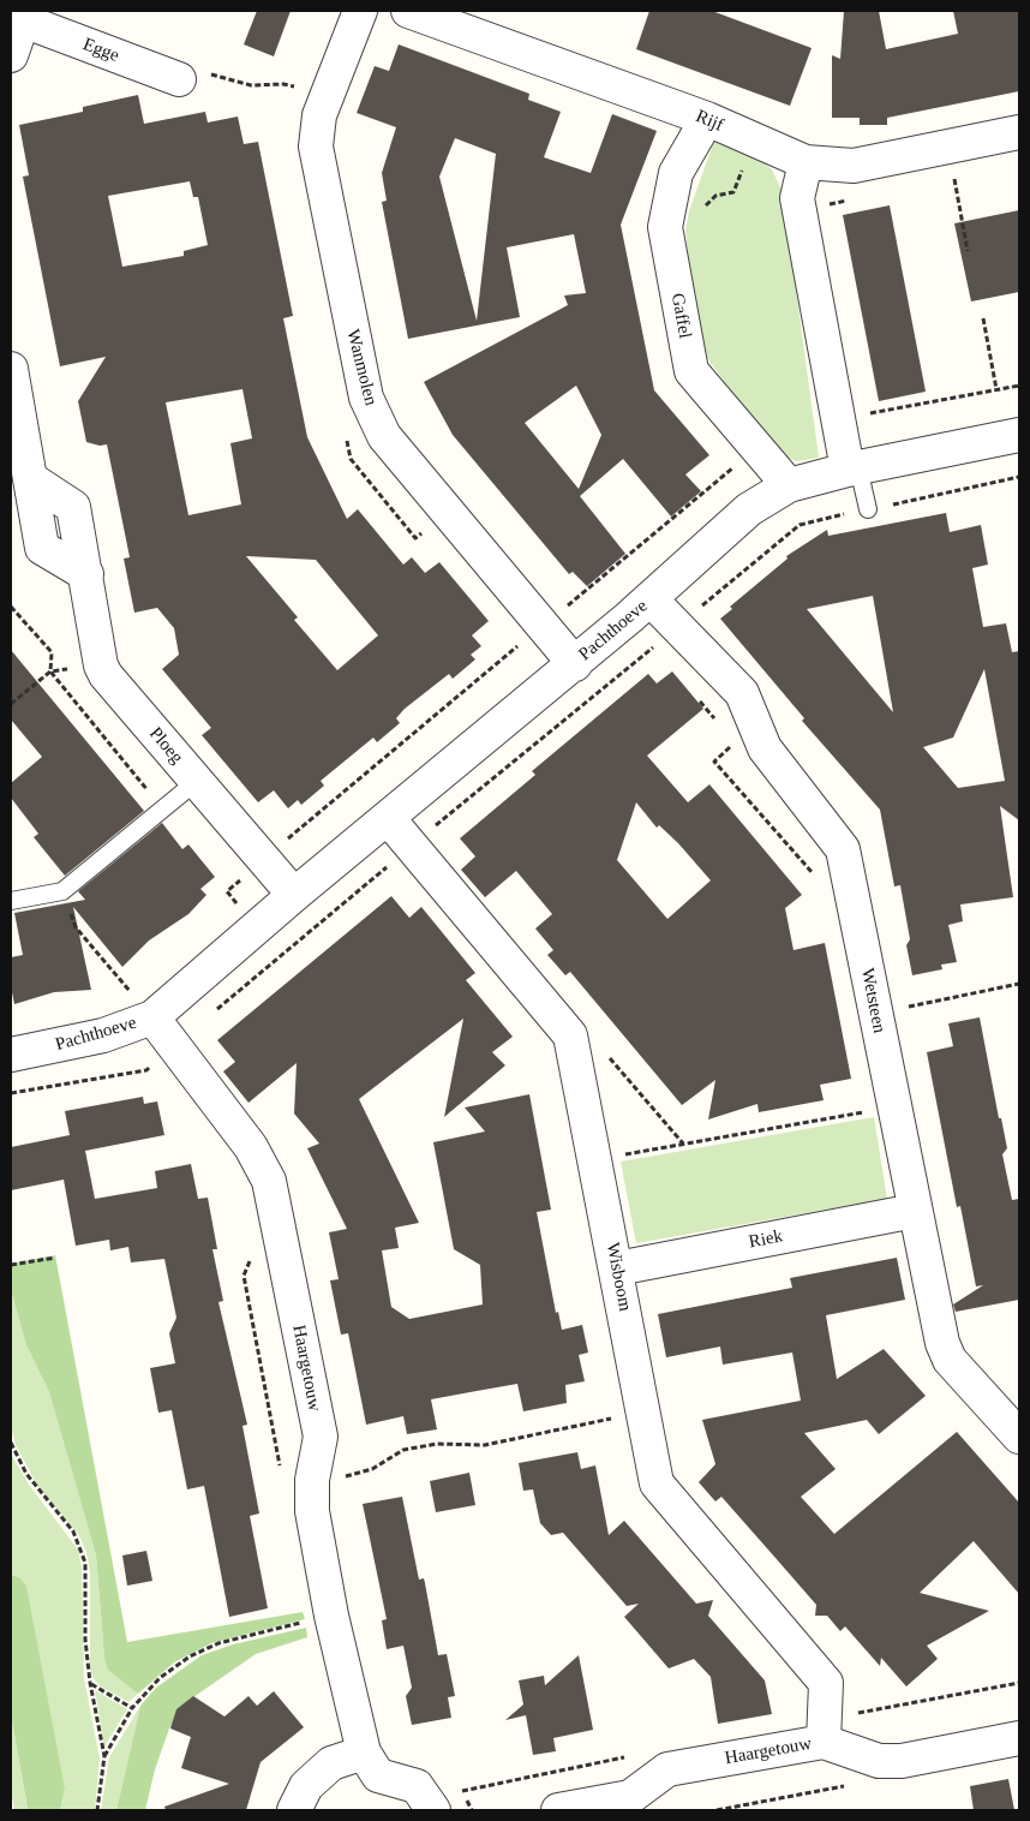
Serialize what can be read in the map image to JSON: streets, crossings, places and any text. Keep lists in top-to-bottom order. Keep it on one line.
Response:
{"streets":{"street":["Egge","Rijf","Gaffel","Wanmolen","Pachthoeve","Ploeg","Wetsteen","Riek","Wisboom","Haargetouw"]},"crossings":[["Rijf","Gaffel"],["Gaffel","Pachthoeve"],["Wanmolen","Pachthoeve"],["Pachthoeve","Ploeg"],["Pachthoeve","Wetsteen"],["Pachthoeve","Wisboom"],["Pachthoeve","Haargetouw"],["Wetsteen","Riek"],["Riek","Wisboom"],["Wisboom","Haargetouw"]]}
